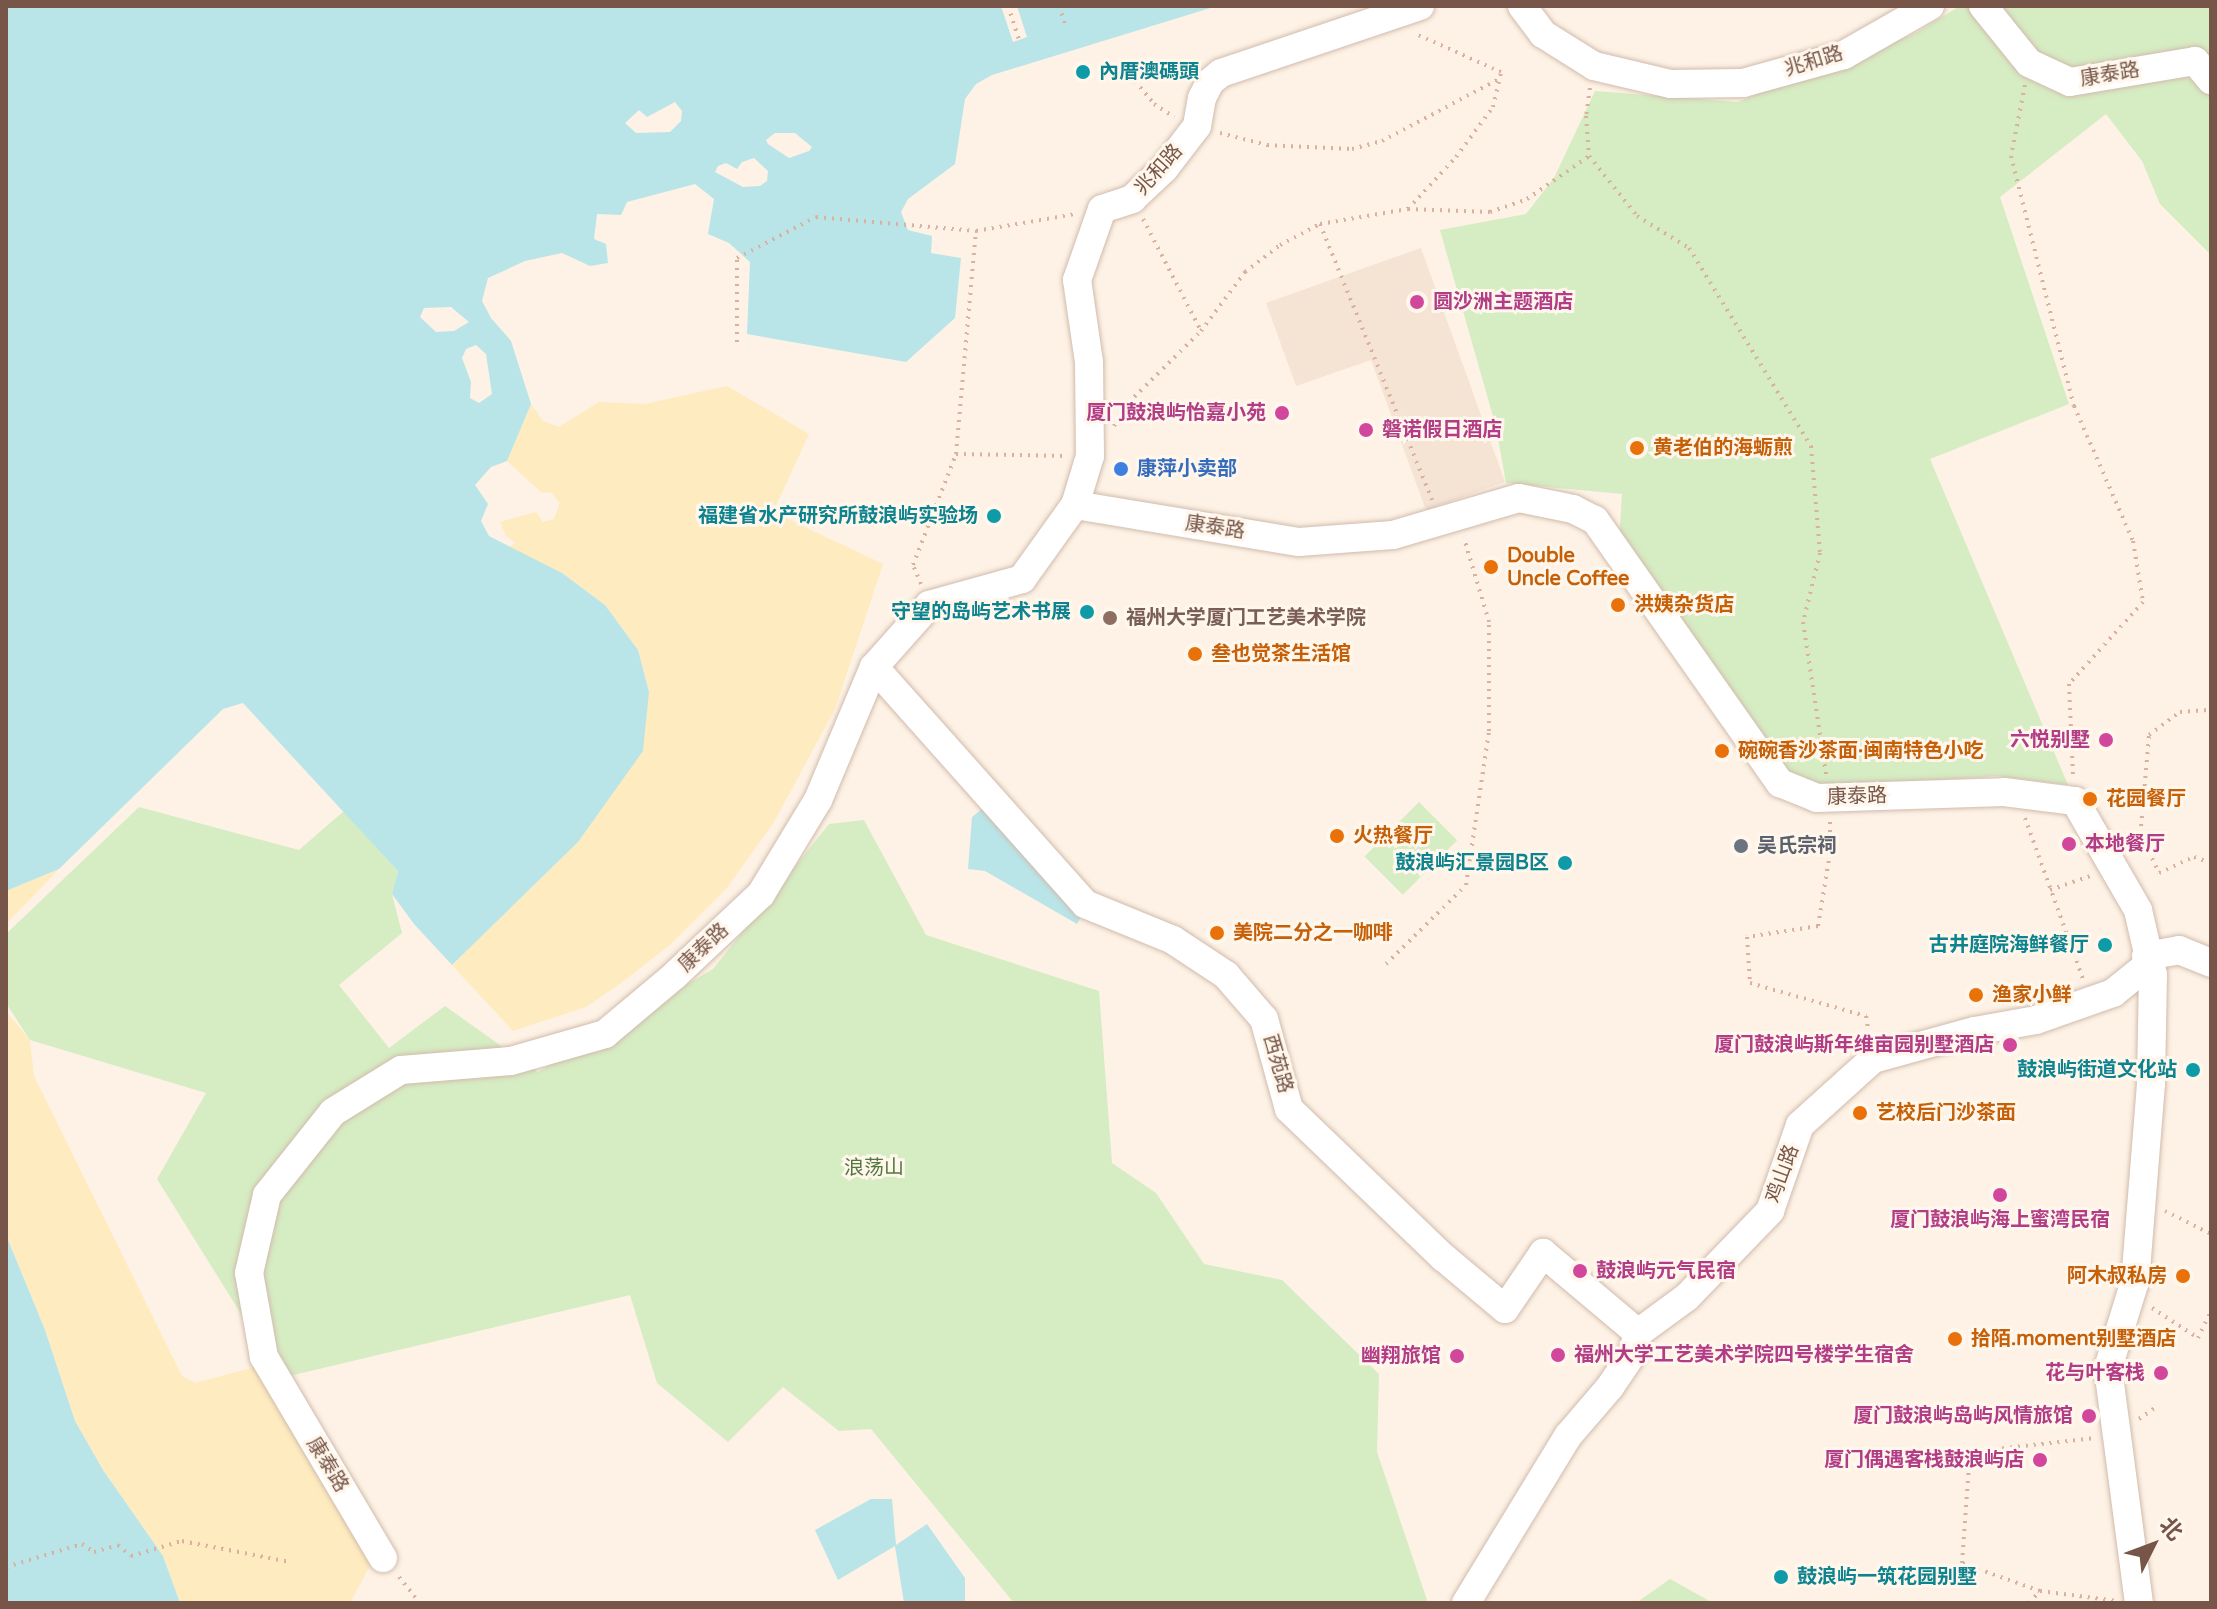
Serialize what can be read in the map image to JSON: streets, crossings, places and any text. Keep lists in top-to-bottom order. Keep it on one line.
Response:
{"streets":{"street":["兆和路","康泰路","西苑路","鸡山路"]},"crossings":[["康泰路","西苑路"],["西苑路","鸡山路"]],"parks":["浪荡山"],"places":["內厝澳碼頭","圆沙洲主题酒店","厦门鼓浪屿怡嘉小苑","磐诺假日酒店","黄老伯的海蛎煎","康萍小卖部","福建省水产研究所鼓浪屿实验场","Double Uncle Coffee","洪姨杂货店","守望的岛屿艺术书展","福州大学厦门工艺美术学院","叁也觉茶生活馆","六悦别墅","碗碗香沙茶面·闽南特色小吃","花园餐厅","火热餐厅","本地餐厅","吴氏宗祠","鼓浪屿汇景园B区","美院二分之一咖啡","古井庭院海鲜餐厅","渔家小鲜","厦门鼓浪屿斯年维亩园别墅酒店","鼓浪屿街道文化站","艺校后门沙茶面","厦门鼓浪屿海上蜜湾民宿","鼓浪屿元气民宿","阿木叔私房","拾陌.moment别墅酒店","福州大学工艺美术学院四号楼学生宿舍","幽翔旅馆","花与叶客栈","厦门鼓浪屿岛屿风情旅馆","厦门偶遇客栈鼓浪屿店","鼓浪屿一筑花园别墅"],"north":"top right"}
